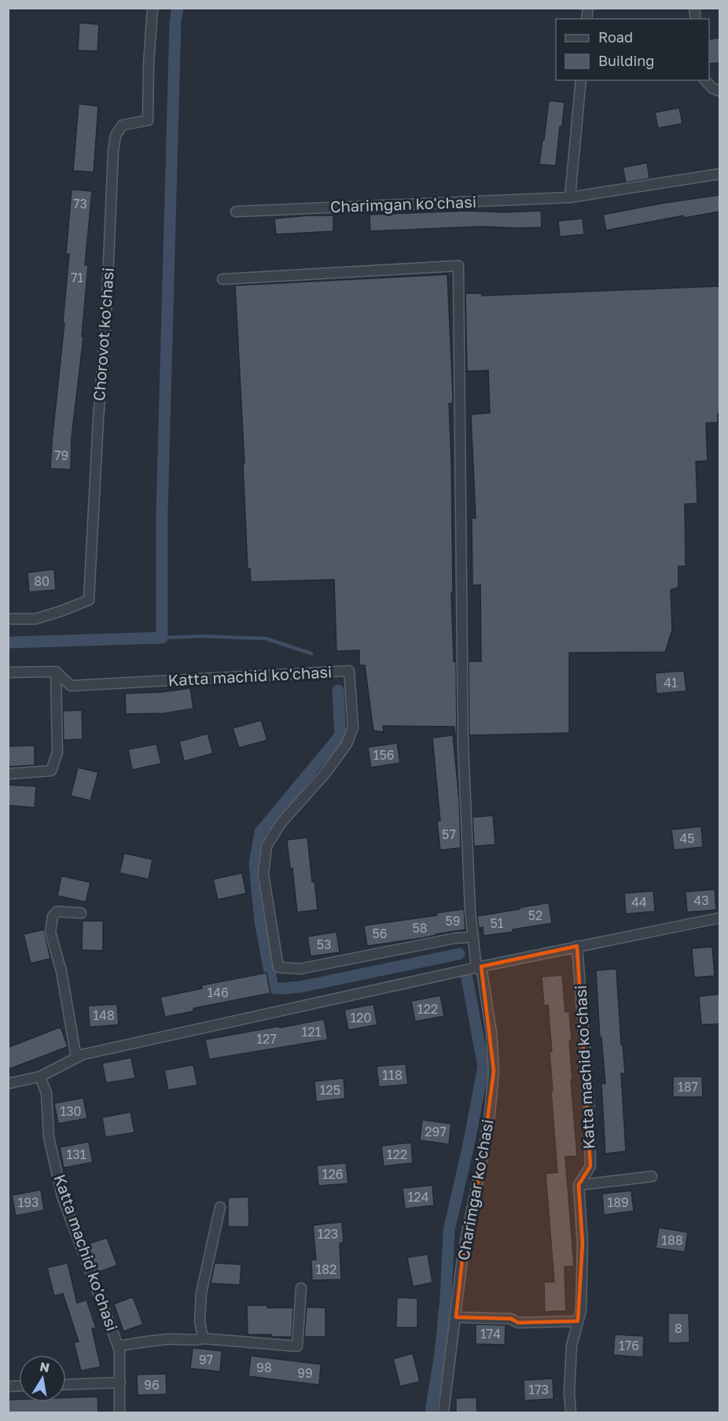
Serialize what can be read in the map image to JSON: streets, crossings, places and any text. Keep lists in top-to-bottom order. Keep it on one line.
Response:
{"streets":{"street":["Charimgan ko'chasi","Chorovot ko'chasi","Katta machid ko'chasi","Charimgar ko'chasi"]},"house_numbers":["73","71","79","80","41","156","57","45","43","44","52","59","51","58","56","53","146","122","148","120","121","127","118","187","125","130","297","131","122","126","124","193","189","123","188","182","8","174","176","97","98","99","96","173"],"legend":["Road","Building"],"north":"top"}
